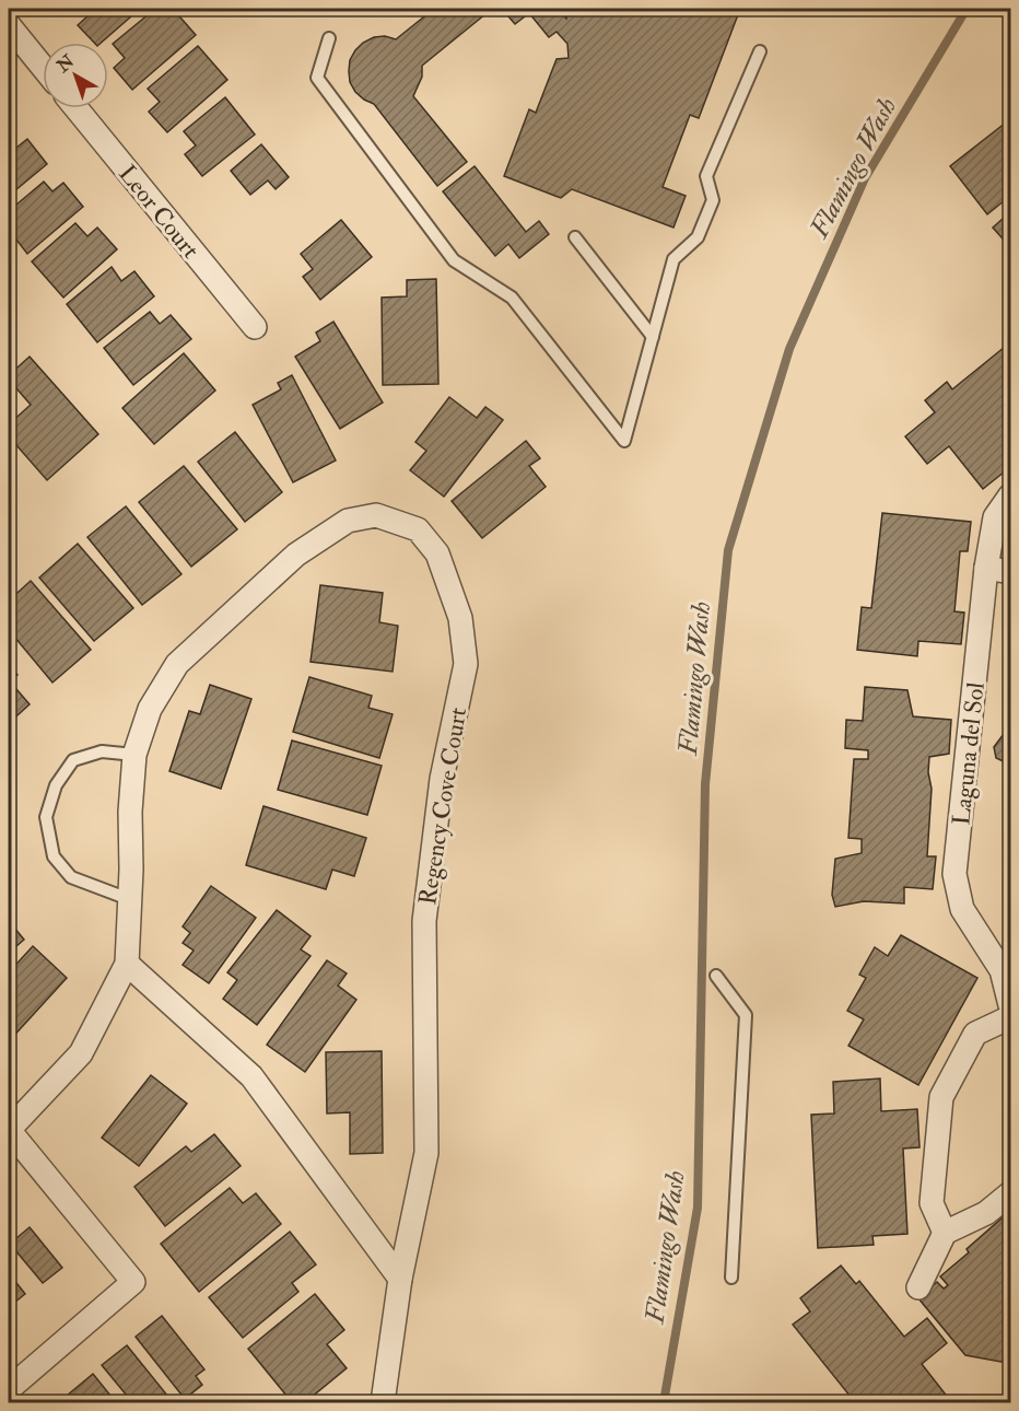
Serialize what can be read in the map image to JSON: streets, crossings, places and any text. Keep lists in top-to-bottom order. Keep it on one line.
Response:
{"streets":{"street":["Leor Court","Laguna del Sol","Regency Cove Court"]},"water":["Flamingo Wash"],"north":"top left"}
